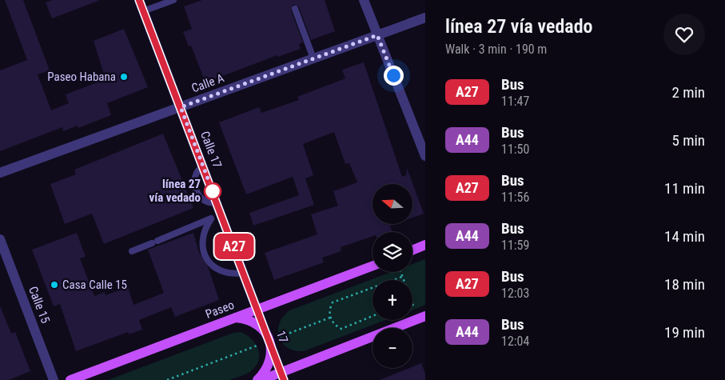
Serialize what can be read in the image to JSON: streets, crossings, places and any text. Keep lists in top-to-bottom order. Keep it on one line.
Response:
{"streets":{"main road":["Paseo"],"street":["Calle A","Calle 17","Calle 15","17"]},"crossings":[["Calle A","Calle 17"],["Calle 17","Paseo"],["Calle 17","17"],["Paseo","17"]],"places":["Paseo Habana","línea 27 vía vedado","Casa Calle 15"],"lines":["bus line A27"],"north":"left","page":{"on_map":"A27","heading":["línea 27 vía vedado","Walk · 3 min · 190 m"],"list":[{"mark":"A27","name":"Bus","note":"11:47","value":"2 min"},{"mark":"A44","name":"Bus","note":"11:50","value":"5 min"},{"mark":"A27","name":"Bus","note":"11:56","value":"11 min"},{"mark":"A44","name":"Bus","note":"11:59","value":"14 min"},{"mark":"A27","name":"Bus","note":"12:03","value":"18 min"},{"mark":"A44","name":"Bus","note":"12:04","value":"19 min"}],"map_buttons":["+","−"]}}
